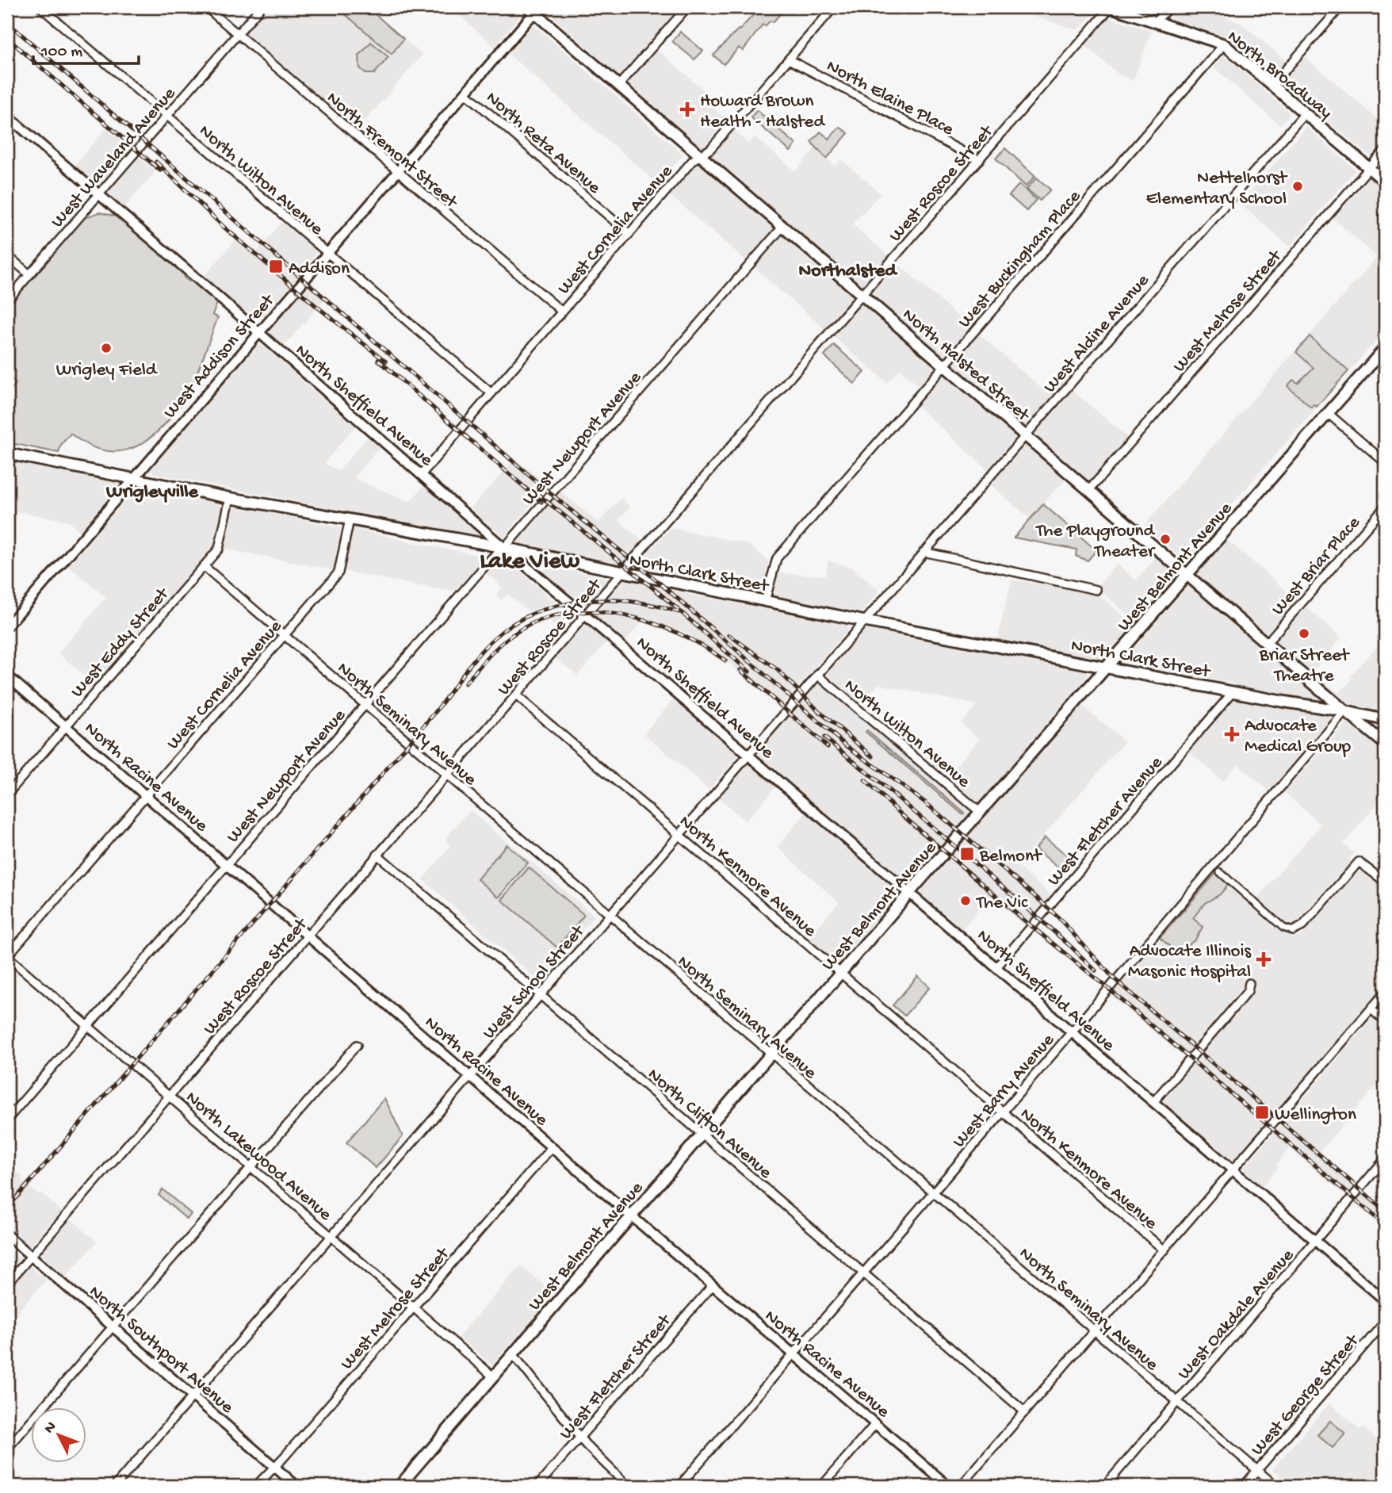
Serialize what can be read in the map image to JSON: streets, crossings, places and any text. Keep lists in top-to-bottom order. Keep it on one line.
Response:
{"streets":{"main road":["North Broadway","North Halsted Street","West Belmont Avenue","North Clark Street"],"street":["North Elaine Place","North Reta Avenue","North Fremont Street","West Waveland Avenue","North Wilton Avenue","West Roscoe Street","West Cornelia Avenue","West Buckingham Place","West Melrose Street","West Aldine Avenue","West Addison Street","North Sheffield Avenue","West Newport Avenue","West Briar Place","West Eddy Street","North Seminary Avenue","North Racine Avenue","West Fletcher Avenue","North Kenmore Avenue","West School Street","West Barry Avenue","North Clifton Avenue","North Lakewood Avenue","West Oakdale Avenue","North Southport Avenue","West Fletcher Street","West George Street"]},"crossings":[["North Broadway","West Roscoe Street"],["North Broadway","West Buckingham Place"],["North Broadway","West Melrose Street"],["North Broadway","West Aldine Avenue"],["North Elaine Place","West Roscoe Street"],["North Elaine Place","West Cornelia Avenue"],["North Reta Avenue","West Cornelia Avenue"],["North Reta Avenue","West Addison Street"],["North Fremont Street","West Waveland Avenue"],["North Fremont Street","West Cornelia Avenue"],["North Fremont Street","West Addison Street"],["West Waveland Avenue","North Wilton Avenue"],["West Waveland Avenue","North Sheffield Avenue"],["North Wilton Avenue","West Cornelia Avenue"],["North Wilton Avenue","West Addison Street"],["North Wilton Avenue","West Belmont Avenue"],["North Wilton Avenue","West School Street"],["West Roscoe Street","North Halsted Street"],["West Roscoe Street","North Sheffield Avenue"],["West Roscoe Street","North Clark Street"],["West Roscoe Street","North Seminary Avenue"],["West Roscoe Street","North Racine Avenue"],["West Roscoe Street","North Kenmore Avenue"],["West Roscoe Street","North Clifton Avenue"],["West Roscoe Street","North Lakewood Avenue"],["West Roscoe Street","North Southport Avenue"],["West Cornelia Avenue","North Halsted Street"],["West Cornelia Avenue","North Sheffield Avenue"],["West Cornelia Avenue","North Clark Street"],["West Cornelia Avenue","North Seminary Avenue"],["West Cornelia Avenue","North Racine Avenue"],["West Cornelia Avenue","North Lakewood Avenue"],["West Buckingham Place","North Halsted Street"],["West Buckingham Place","North Clark Street"],["West Melrose Street","North Halsted Street"],["West Melrose Street","North Racine Avenue"],["West Melrose Street","North Lakewood Avenue"],["West Melrose Street","North Southport Avenue"],["West Aldine Avenue","North Halsted Street"],["West Aldine Avenue","North Clark Street"],["West Aldine Avenue","West School Street"],["West Addison Street","North Halsted Street"],["West Addison Street","North Sheffield Avenue"],["West Addison Street","North Clark Street"],["North Halsted Street","West Newport Avenue"],["North Halsted Street","West Briar Place"],["North Halsted Street","West Belmont Avenue"],["North Halsted Street","North Clark Street"],["North Halsted Street","West Barry Avenue"],["North Sheffield Avenue","West Newport Avenue"],["North Sheffield Avenue","West Belmont Avenue"],["North Sheffield Avenue","North Clark Street"],["North Sheffield Avenue","West Fletcher Avenue"],["North Sheffield Avenue","West School Street"],["North Sheffield Avenue","West Barry Avenue"],["North Sheffield Avenue","West Oakdale Avenue"],["West Newport Avenue","North Clark Street"],["West Newport Avenue","North Seminary Avenue"],["West Newport Avenue","North Racine Avenue"],["West Newport Avenue","North Lakewood Avenue"],["West Belmont Avenue","North Clark Street"],["West Belmont Avenue","North Seminary Avenue"],["West Belmont Avenue","North Racine Avenue"],["West Belmont Avenue","North Kenmore Avenue"],["West Belmont Avenue","North Clifton Avenue"],["West Belmont Avenue","North Lakewood Avenue"],["North Clark Street","West Eddy Street"],["North Clark Street","West Fletcher Avenue"],["North Clark Street","West School Street"],["North Clark Street","West Barry Avenue"],["West Eddy Street","North Seminary Avenue"],["West Eddy Street","North Racine Avenue"],["North Seminary Avenue","West School Street"],["North Seminary Avenue","West Barry Avenue"],["North Seminary Avenue","West Oakdale Avenue"],["North Seminary Avenue","West George Street"],["North Racine Avenue","West School Street"],["North Racine Avenue","West Barry Avenue"],["North Racine Avenue","West Fletcher Street"],["North Kenmore Avenue","West School Street"],["North Kenmore Avenue","West Barry Avenue"],["West School Street","North Clifton Avenue"],["West School Street","North Lakewood Avenue"],["West School Street","North Southport Avenue"],["West Barry Avenue","North Clifton Avenue"]],"districts":["Northalsted","Wrigleyville","Lake View"],"places":{"health":["Howard Brown Health - Halsted","Advocate Medical Group","Advocate Illinois Masonic Hospital"],"other":["Nettelhorst Elementary School","Wrigley Field","The Playground Theater","Briar Street Theatre","The Vic"],"transit":["Addison","Belmont","Wellington"]},"scale_bar":"100 m","north":"top left"}
